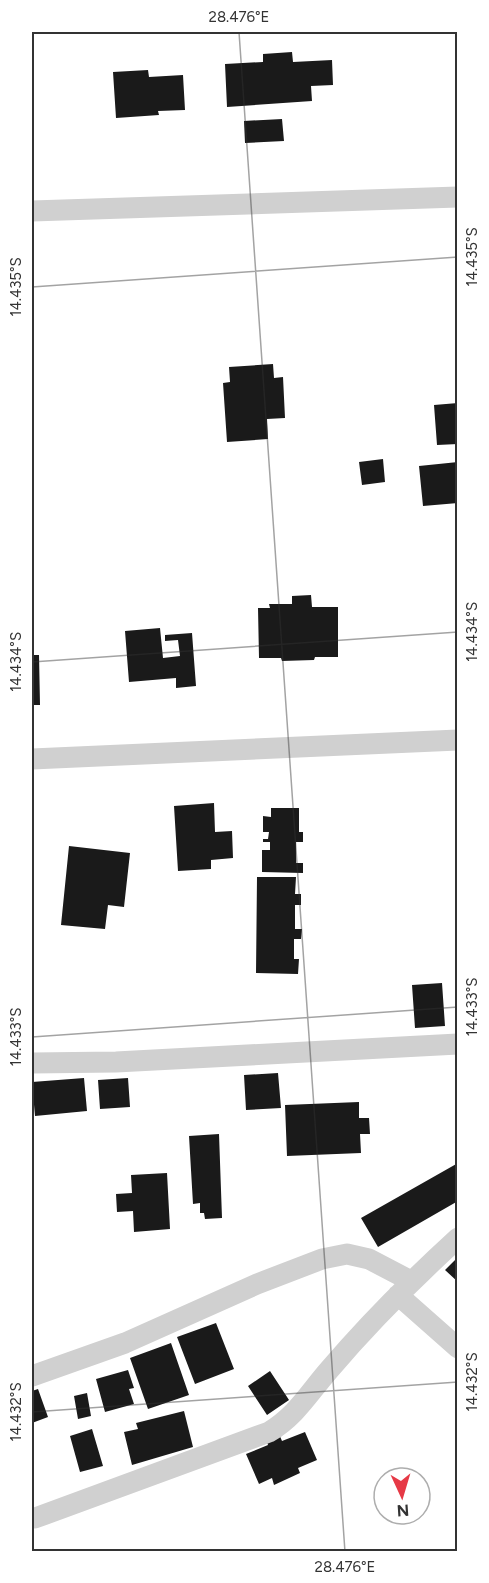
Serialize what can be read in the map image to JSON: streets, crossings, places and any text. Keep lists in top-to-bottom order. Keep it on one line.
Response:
{"north":"bottom","coordinates":["28.476°E","14.435°S","14.434°S","14.433°S","14.432°S"]}
